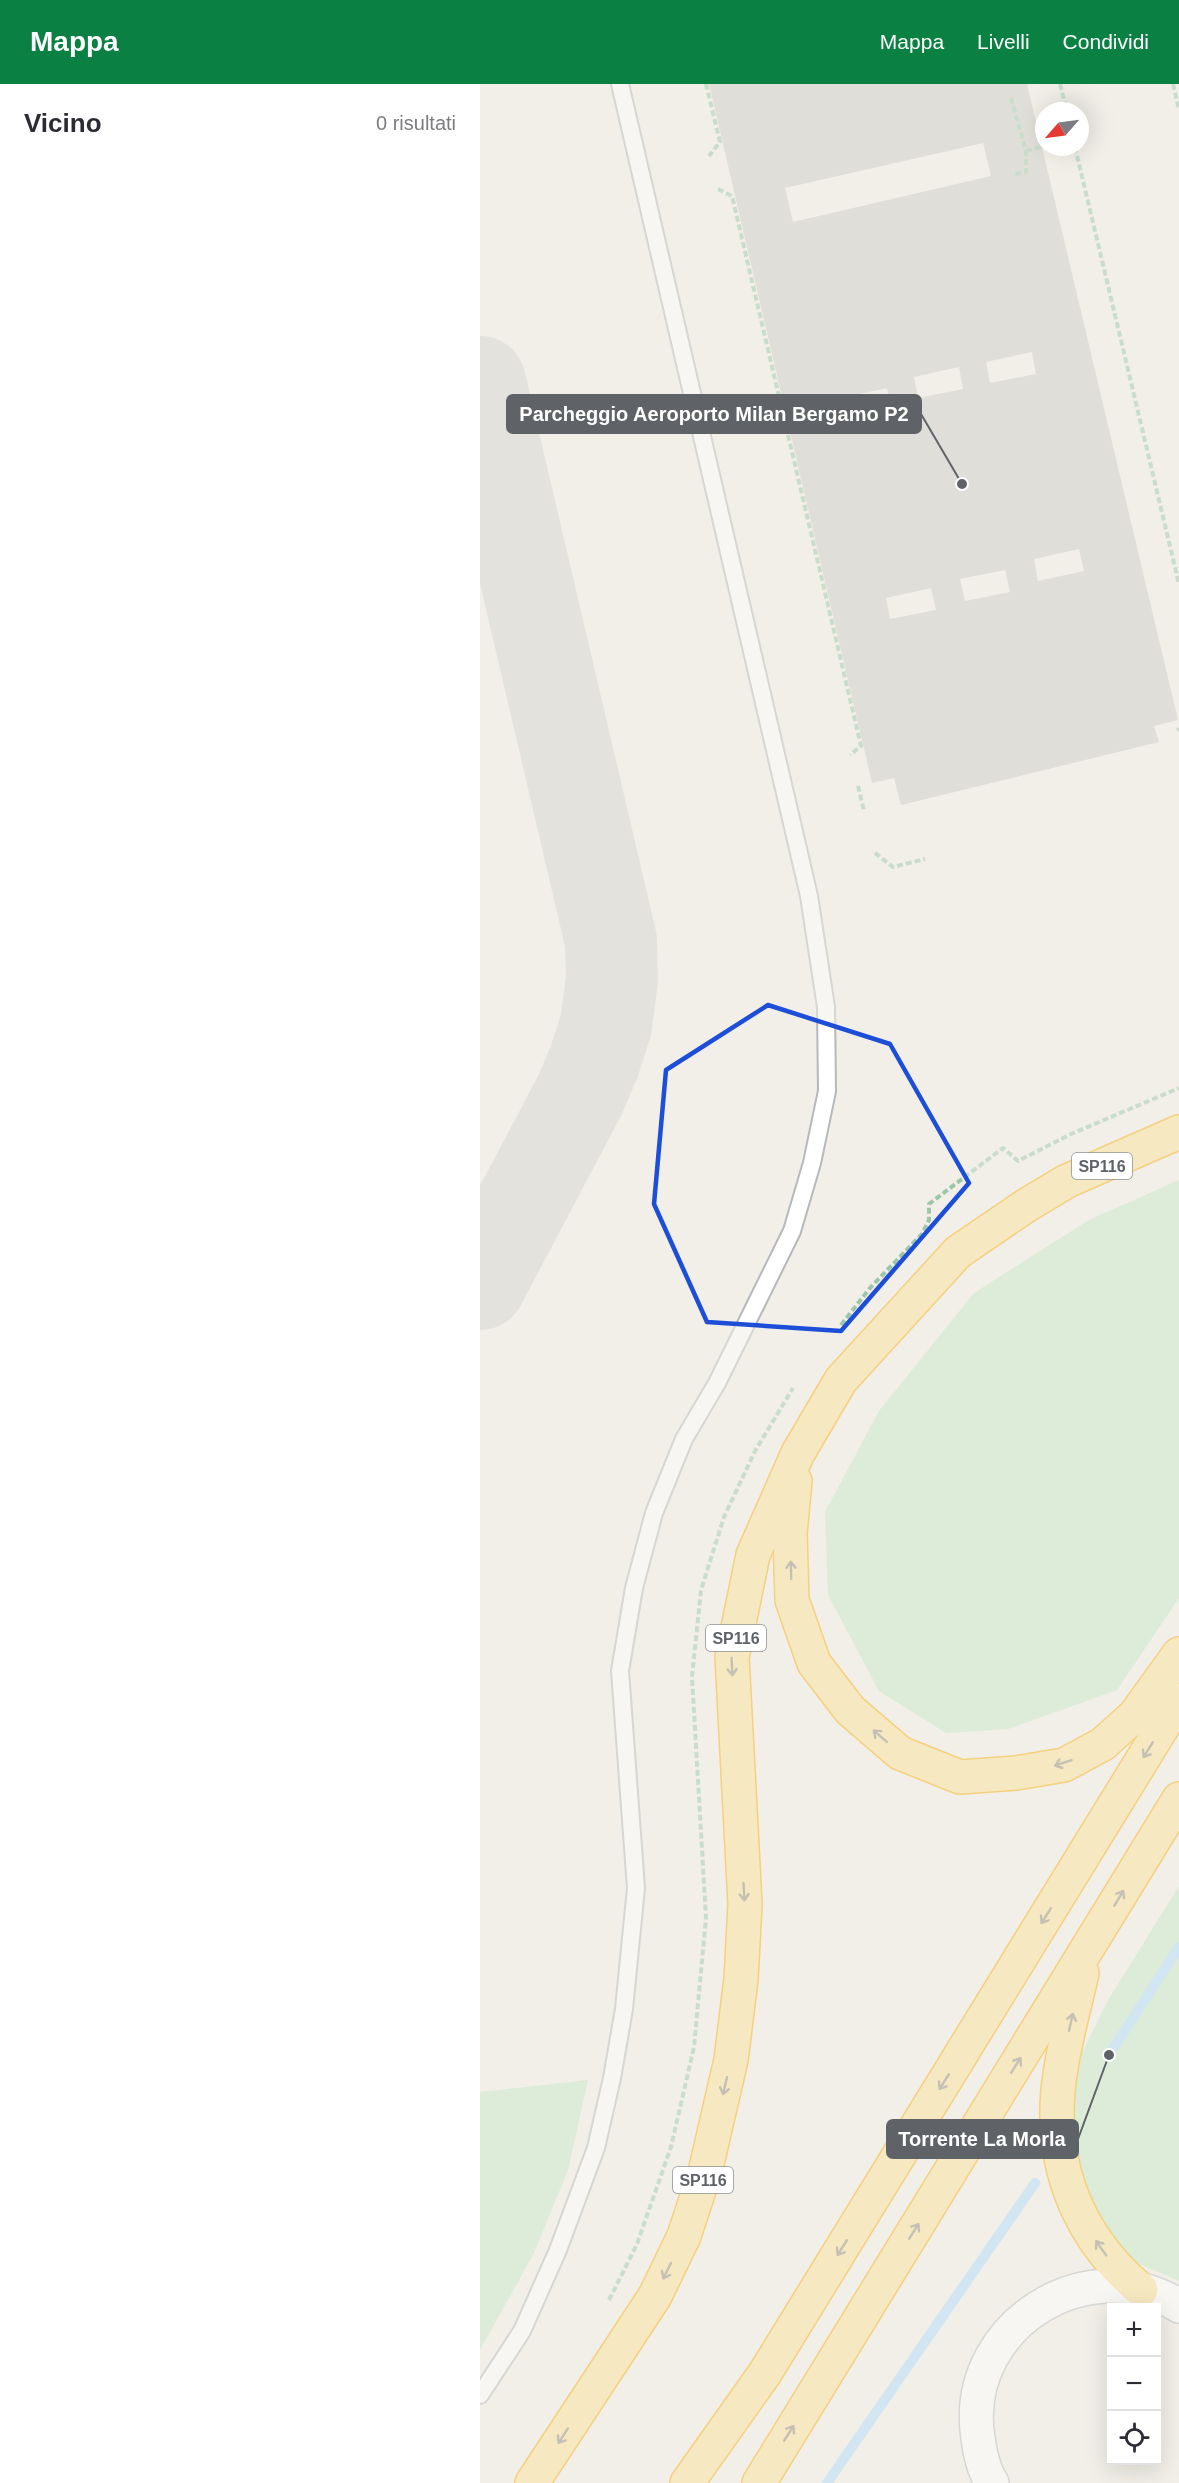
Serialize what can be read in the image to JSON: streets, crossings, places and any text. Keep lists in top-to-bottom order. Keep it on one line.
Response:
{"streets":{"highway":["SP116"]},"places":["Parcheggio Aeroporto Milan Bergamo P2","Torrente La Morla"],"north":"bottom left","page":{"header":"Mappa","nav":["Mappa","Livelli","Condividi"],"heading":["Vicino","0 risultati"],"map_buttons":["+","−"]}}
